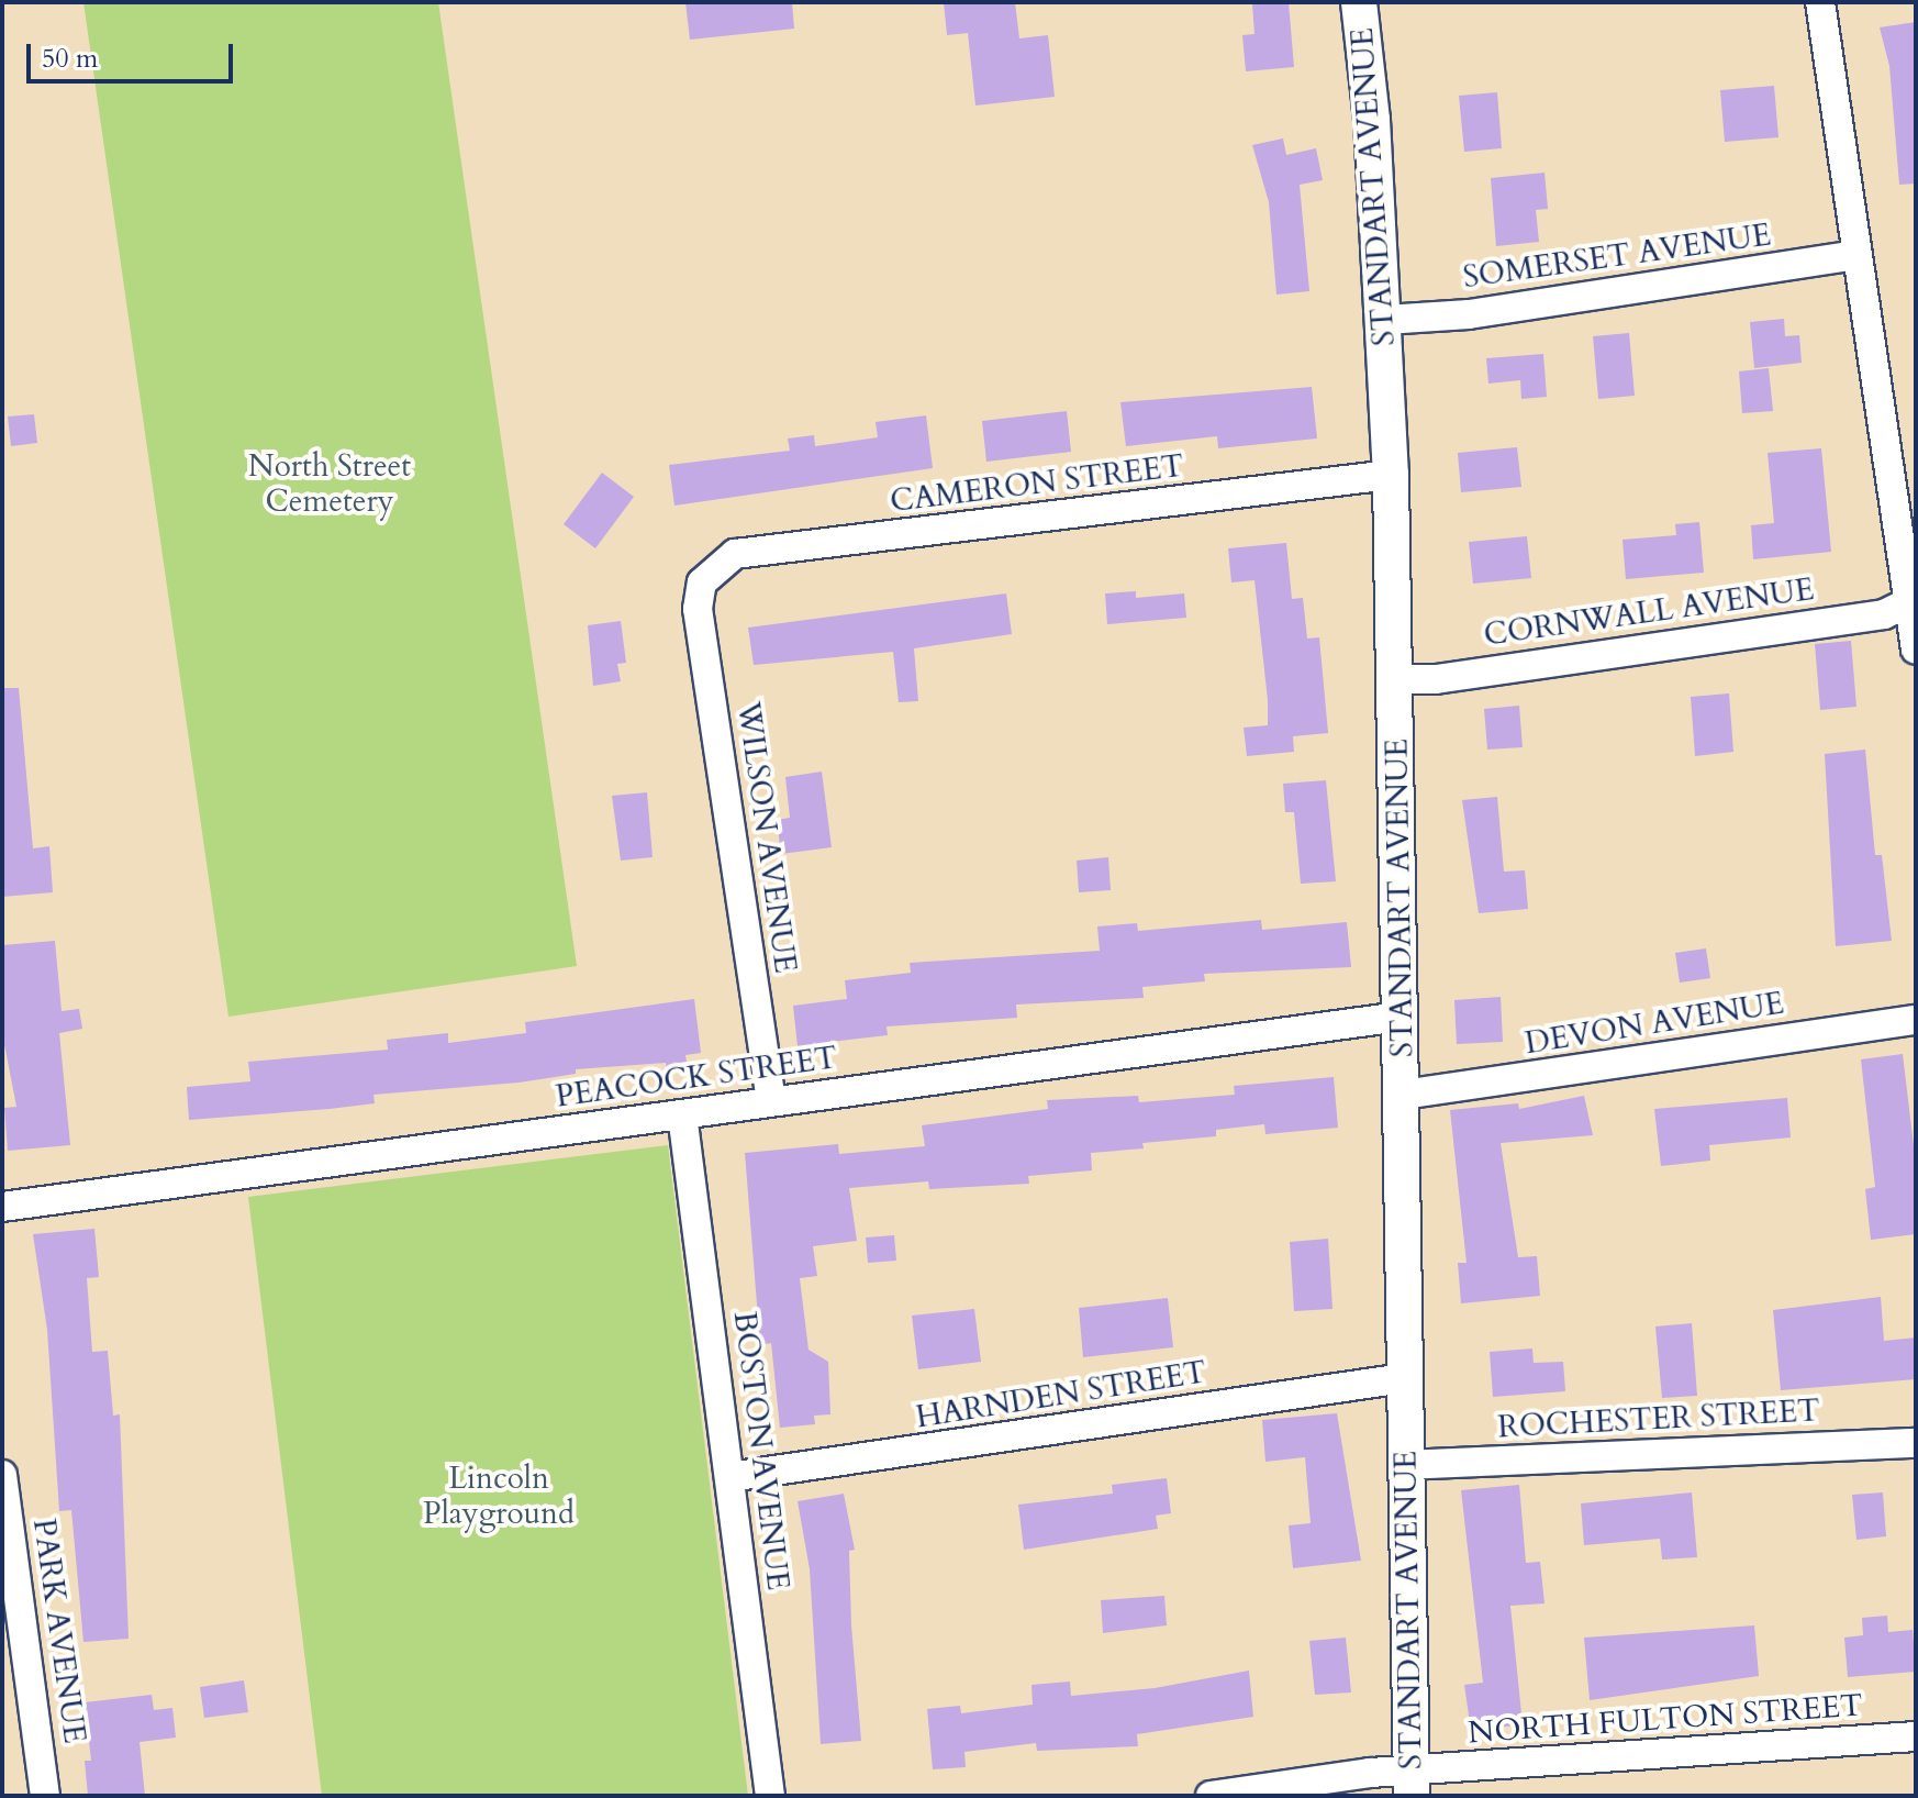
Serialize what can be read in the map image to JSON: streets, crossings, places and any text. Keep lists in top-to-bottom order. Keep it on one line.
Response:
{"streets":{"street":["STANDART AVENUE","SOMERSET AVENUE","CAMERON STREET","CORNWALL AVENUE","WILSON AVENUE","DEVON AVENUE","PEACOCK STREET","HARNDEN STREET","ROCHESTER STREET","BOSTON AVENUE","PARK AVENUE","NORTH FULTON STREET"]},"crossings":[["STANDART AVENUE","SOMERSET AVENUE"],["STANDART AVENUE","CAMERON STREET"],["STANDART AVENUE","CORNWALL AVENUE"],["STANDART AVENUE","DEVON AVENUE"],["STANDART AVENUE","PEACOCK STREET"],["STANDART AVENUE","HARNDEN STREET"],["STANDART AVENUE","ROCHESTER STREET"],["STANDART AVENUE","NORTH FULTON STREET"],["CAMERON STREET","WILSON AVENUE"],["WILSON AVENUE","PEACOCK STREET"],["PEACOCK STREET","BOSTON AVENUE"],["HARNDEN STREET","BOSTON AVENUE"]],"parks":["North Street Cemetery","Lincoln Playground"],"scale_bar":"50 m"}
